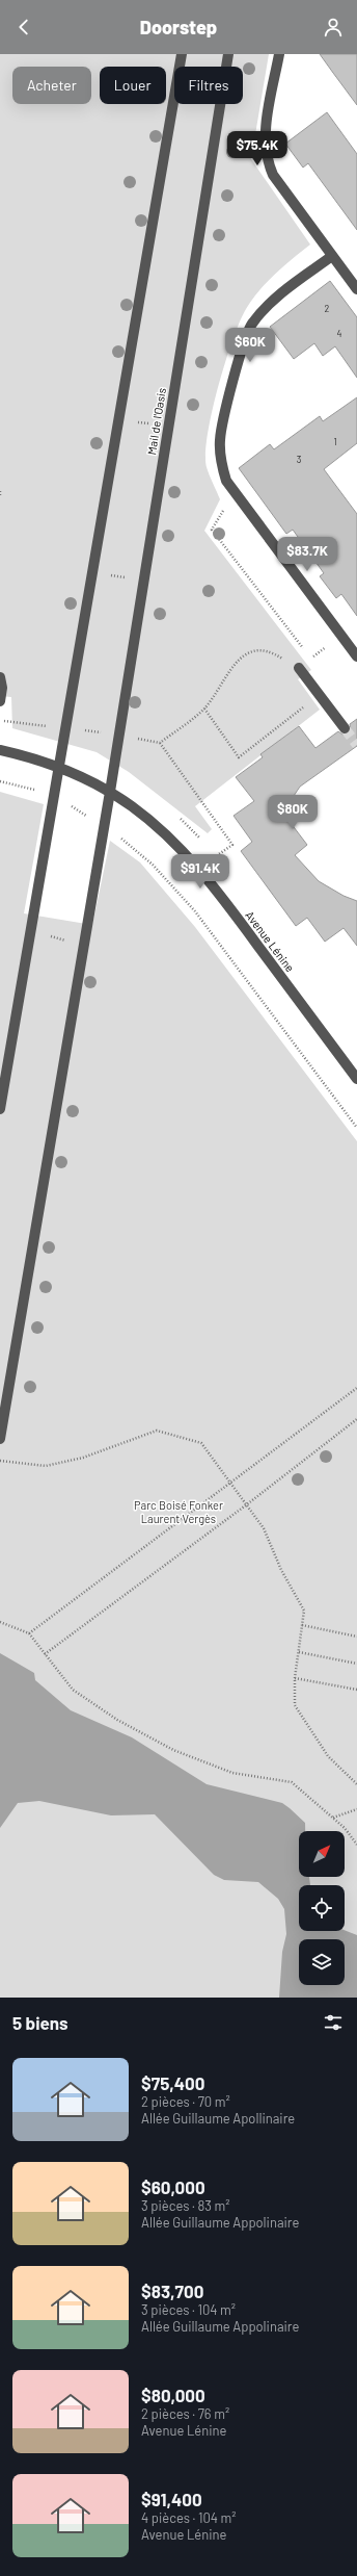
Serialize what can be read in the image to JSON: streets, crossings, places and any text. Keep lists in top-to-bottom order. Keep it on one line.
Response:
{"streets":{"street":["Mail de l'Oasis","Avenue Lénine"]},"crossings":[["Mail de l'Oasis","Avenue Lénine"]],"parks":["Parc Boisé Fonker Laurent Vergès"],"house_numbers":["2","4","1","3"],"north":"top right","page":{"header":"Doorstep","chip":["Acheter","Louer","Filtres"],"price":["$75.4K","$60K","$83.7K","$80K","$91.4K"],"heading":"5 biens","list":[{"name":"$75,400","note":"2 pièces · 70 m² · Allée Guillaume Apollinaire"},{"name":"$60,000","note":"3 pièces · 83 m² · Allée Guillaume Appolinaire"},{"name":"$83,700","note":"3 pièces · 104 m² · Allée Guillaume Appolinaire"},{"name":"$80,000","note":"2 pièces · 76 m² · Avenue Lénine"},{"name":"$91,400","note":"4 pièces · 104 m² · Avenue Lénine"}]}}
